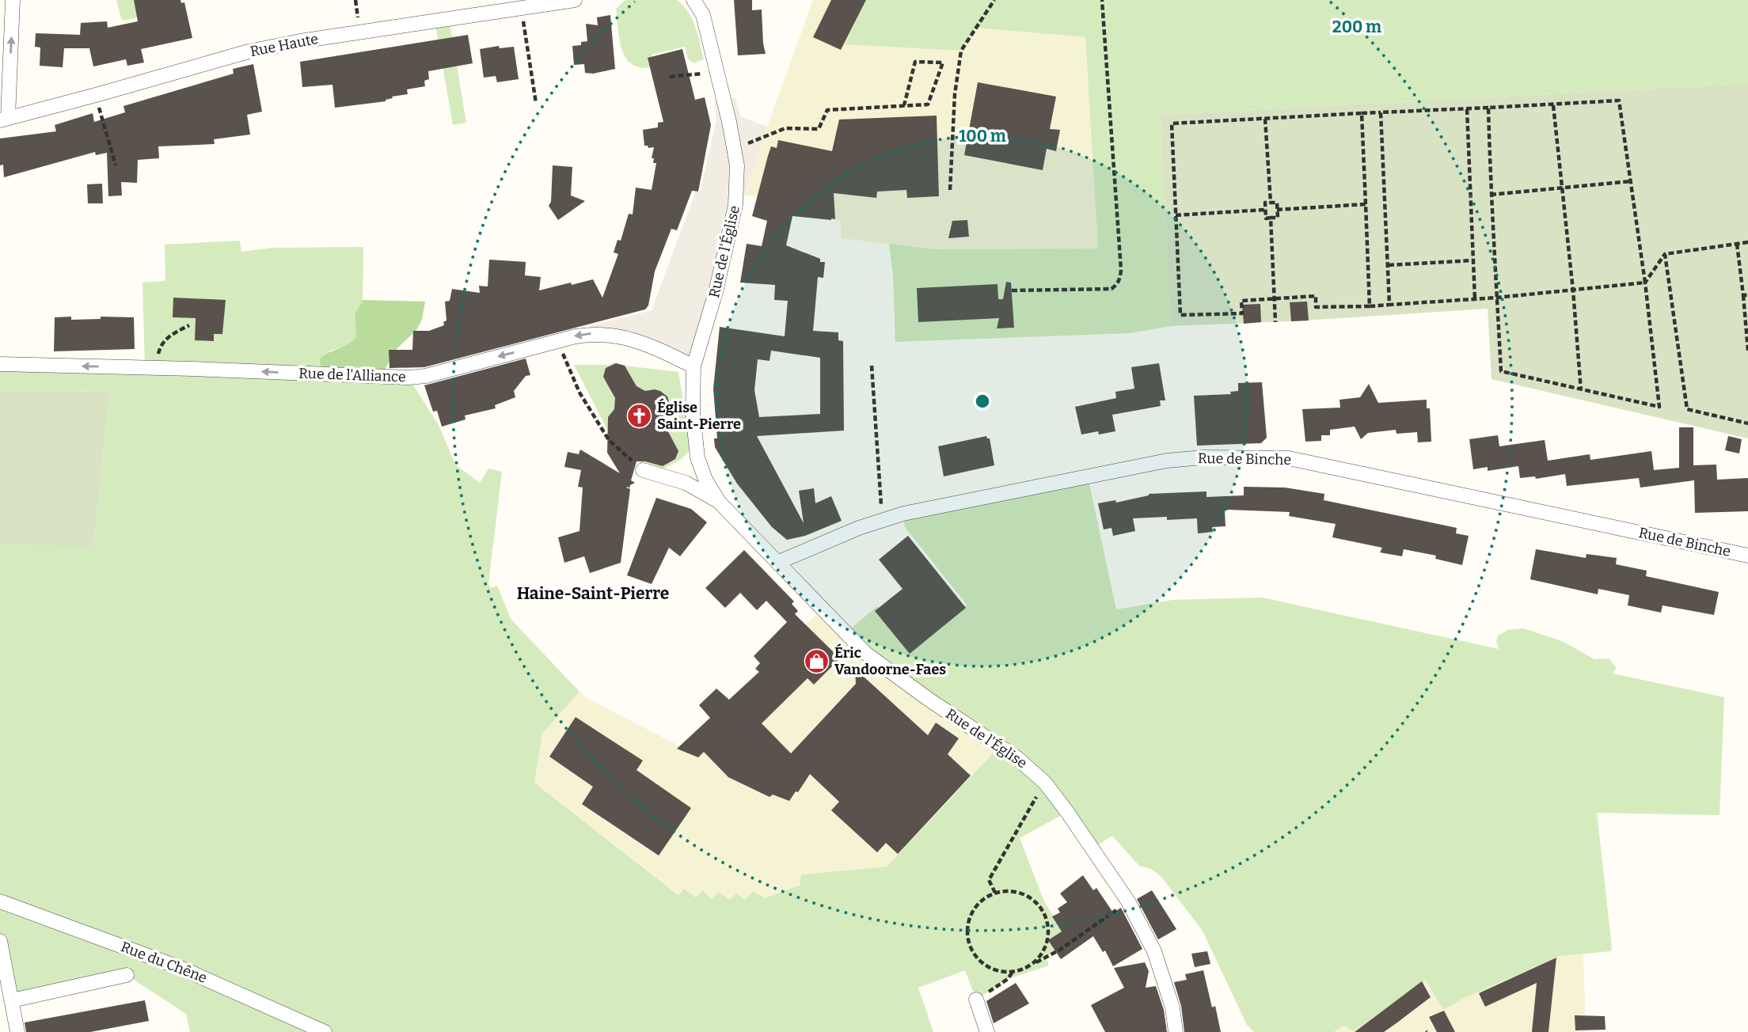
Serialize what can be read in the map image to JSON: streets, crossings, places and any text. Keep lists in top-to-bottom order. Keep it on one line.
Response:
{"streets":{"street":["Rue Haute","Rue de l'Église","Rue de l'Alliance","Rue de Binche","Rue du Chêne"]},"crossings":[["Rue de l'Église","Rue de l'Alliance"],["Rue de l'Église","Rue de Binche"]],"one_way":["Rue de l'Alliance"],"districts":["Haine-Saint-Pierre"],"places":{"church":["Église Saint-Pierre"],"shop":["Éric Vandoorne-Faes"]},"rings":["200 m","100 m"]}
